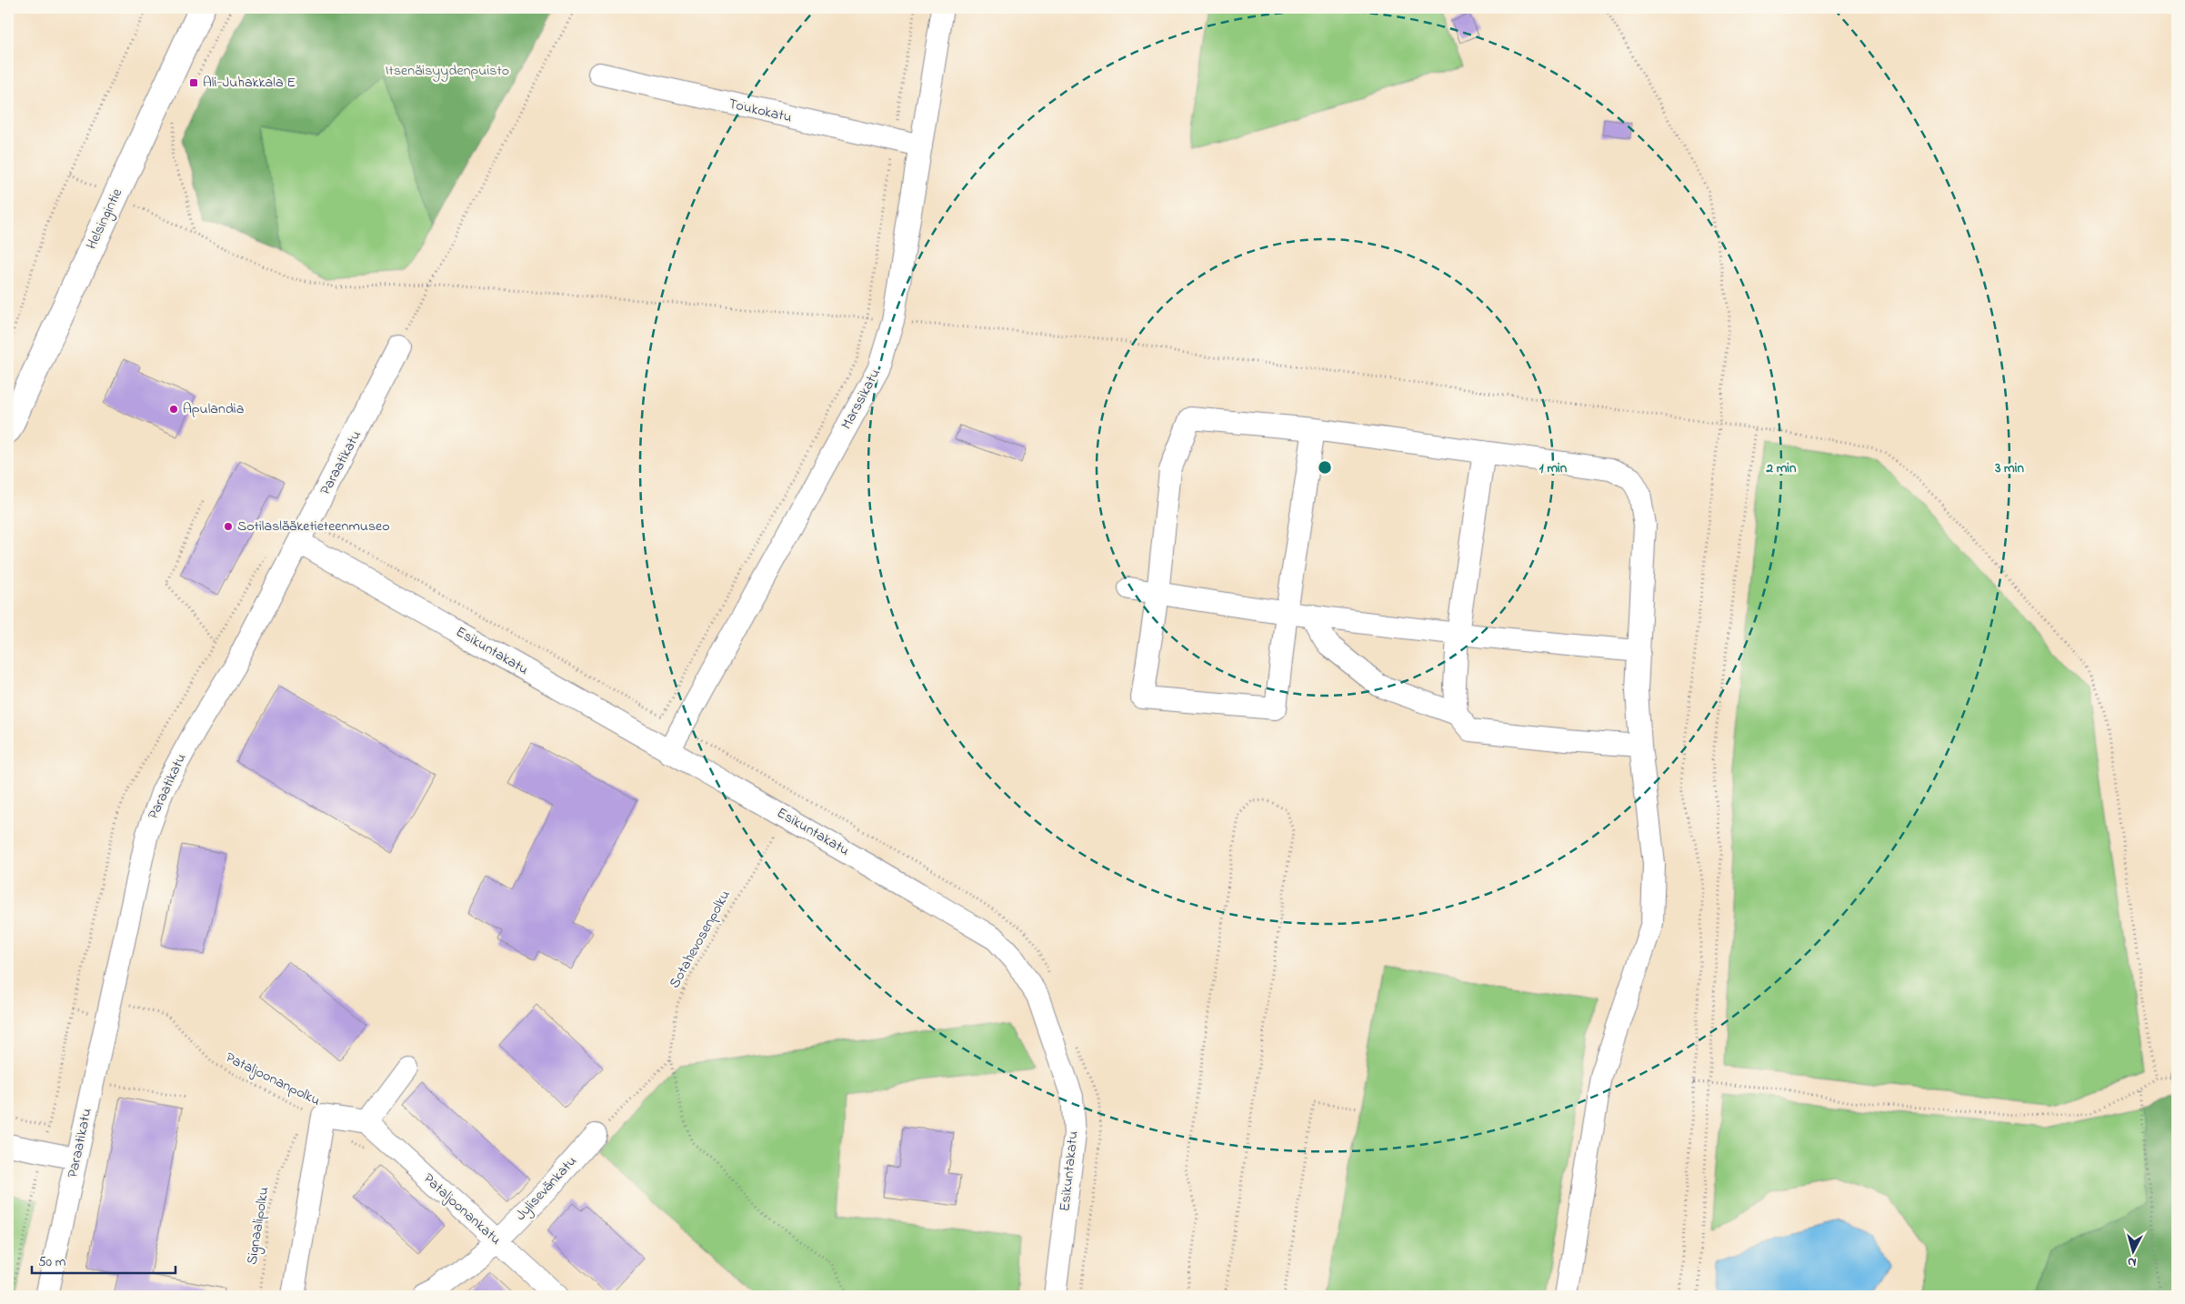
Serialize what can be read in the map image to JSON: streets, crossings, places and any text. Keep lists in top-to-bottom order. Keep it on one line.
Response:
{"streets":{"main road":["Helsingintie"],"street":["Toukokatu","Marssikatu","Paraatikatu","Esikuntakatu","Jylisevänkatu","Pataljoonankatu"],"path":["Sotahevosenpolku","Pataljoonanpolku","Signaalipolku"]},"crossings":[["Toukokatu","Marssikatu"],["Marssikatu","Esikuntakatu"],["Paraatikatu","Esikuntakatu"],["Esikuntakatu","Sotahevosenpolku"],["Jylisevänkatu","Pataljoonankatu"]],"parks":["Itsenäisyydenpuisto"],"places":{"transit":["Ali-Juhakkala E"],"other":["Apulandia","Sotilaslääketieteenmuseo"]},"scale_bar":"50 m","north":"bottom","rings":["1 min","2 min","3 min"]}
